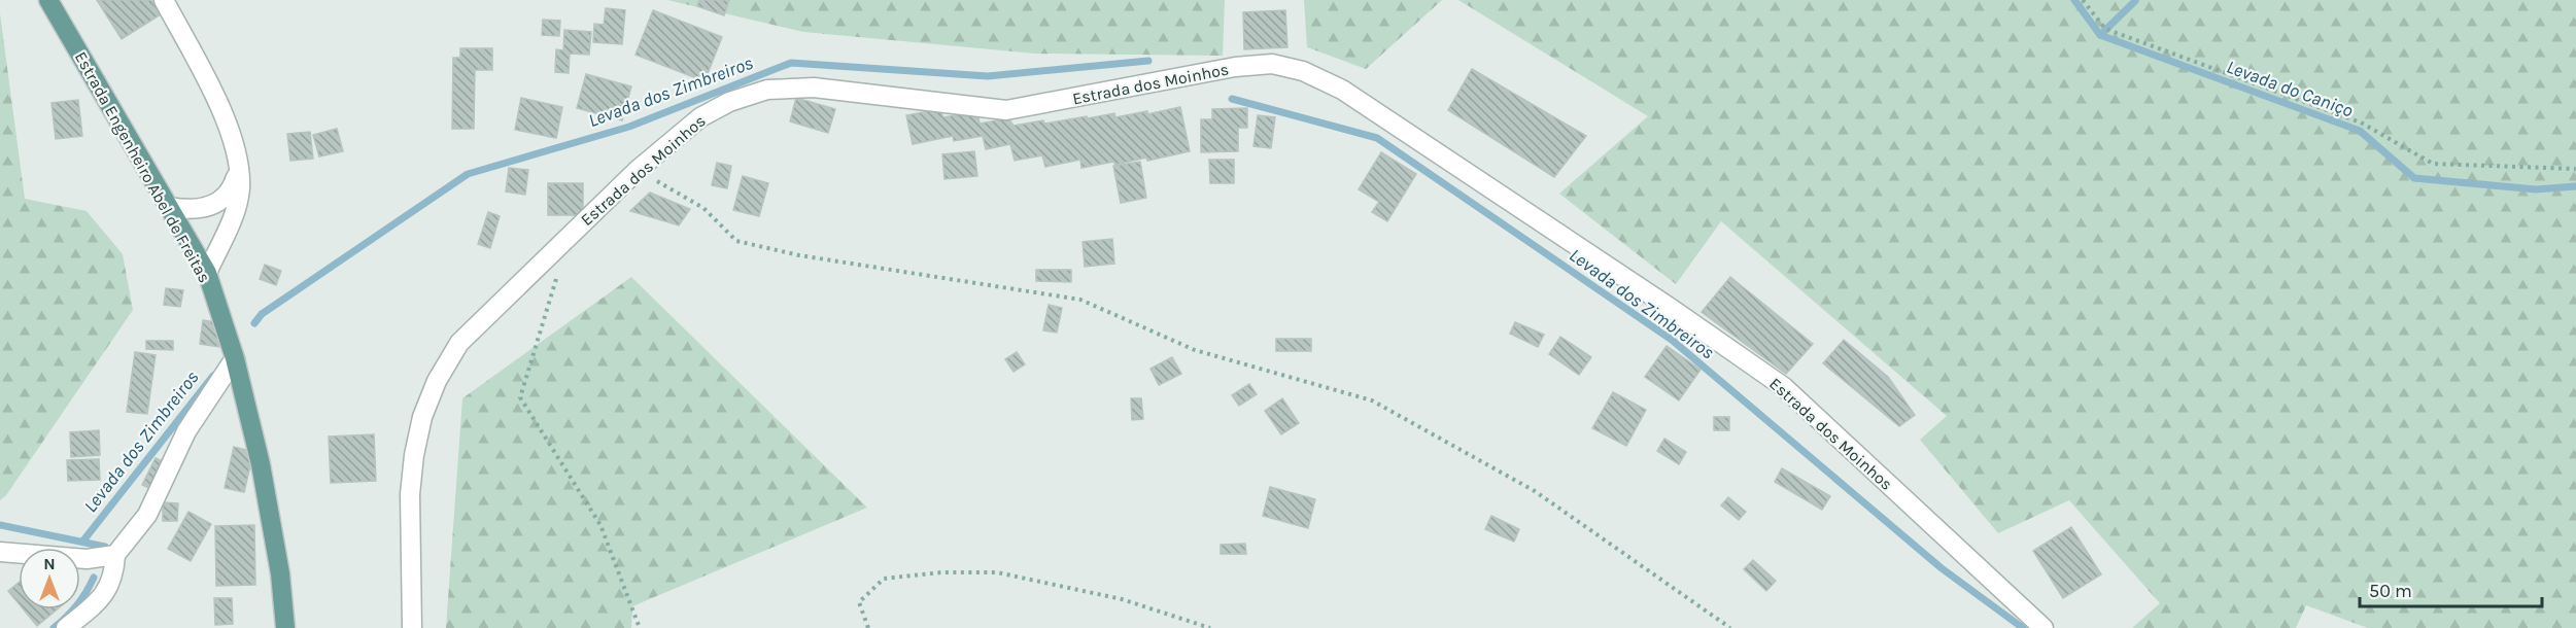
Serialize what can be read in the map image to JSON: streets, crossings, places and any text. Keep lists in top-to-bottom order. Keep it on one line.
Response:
{"streets":{"main road":["Estrada Engenheiro Abel de Freitas"],"street":["Estrada dos Moinhos"]},"water":["Levada do Caniço","Levada dos Zimbreiros"],"scale_bar":"50 m","north":"top"}
